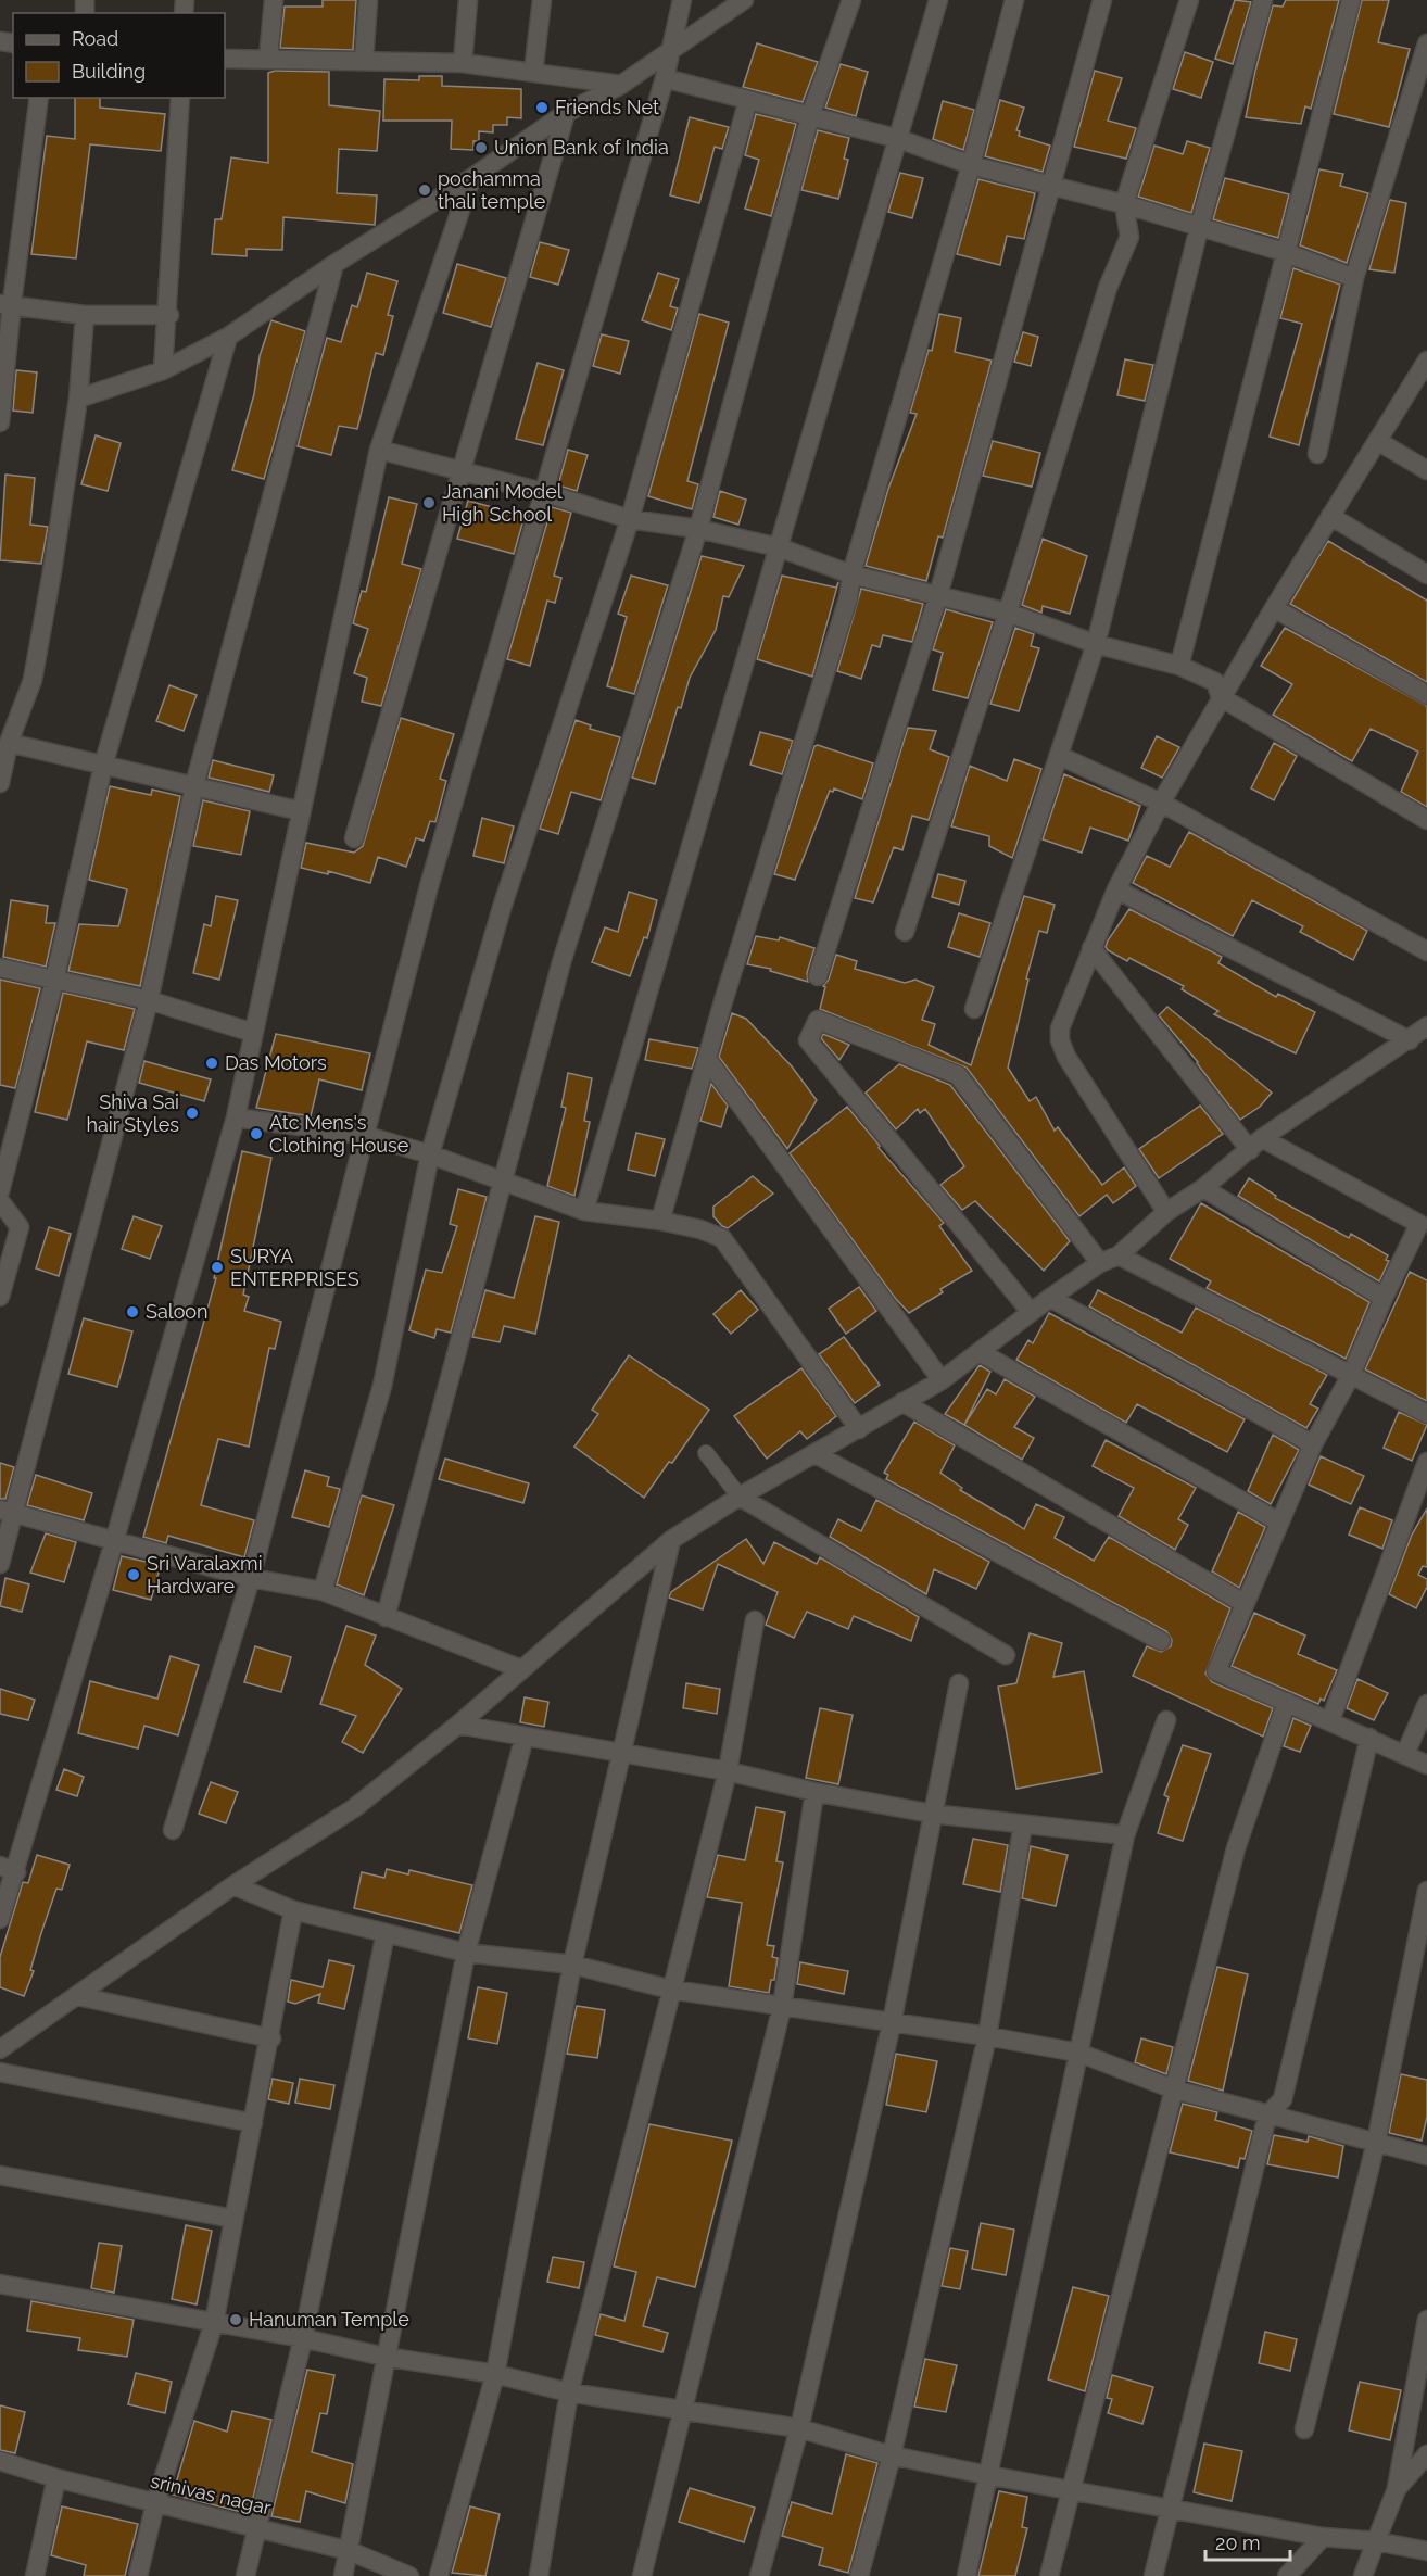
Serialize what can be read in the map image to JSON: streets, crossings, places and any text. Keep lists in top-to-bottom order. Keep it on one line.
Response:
{"streets":{"street":["srinivas nagar"]},"places":["Friends Net","Union Bank of India","pochamma thali temple","Janani Model High School","Das Motors","Shiva Sai hair Styles","Atc Mens's Clothing House","SURYA ENTERPRISES","Saloon","Sri Varalaxmi Hardware","Hanuman Temple"],"legend":["Road","Building"],"scale_bar":"20 m"}
